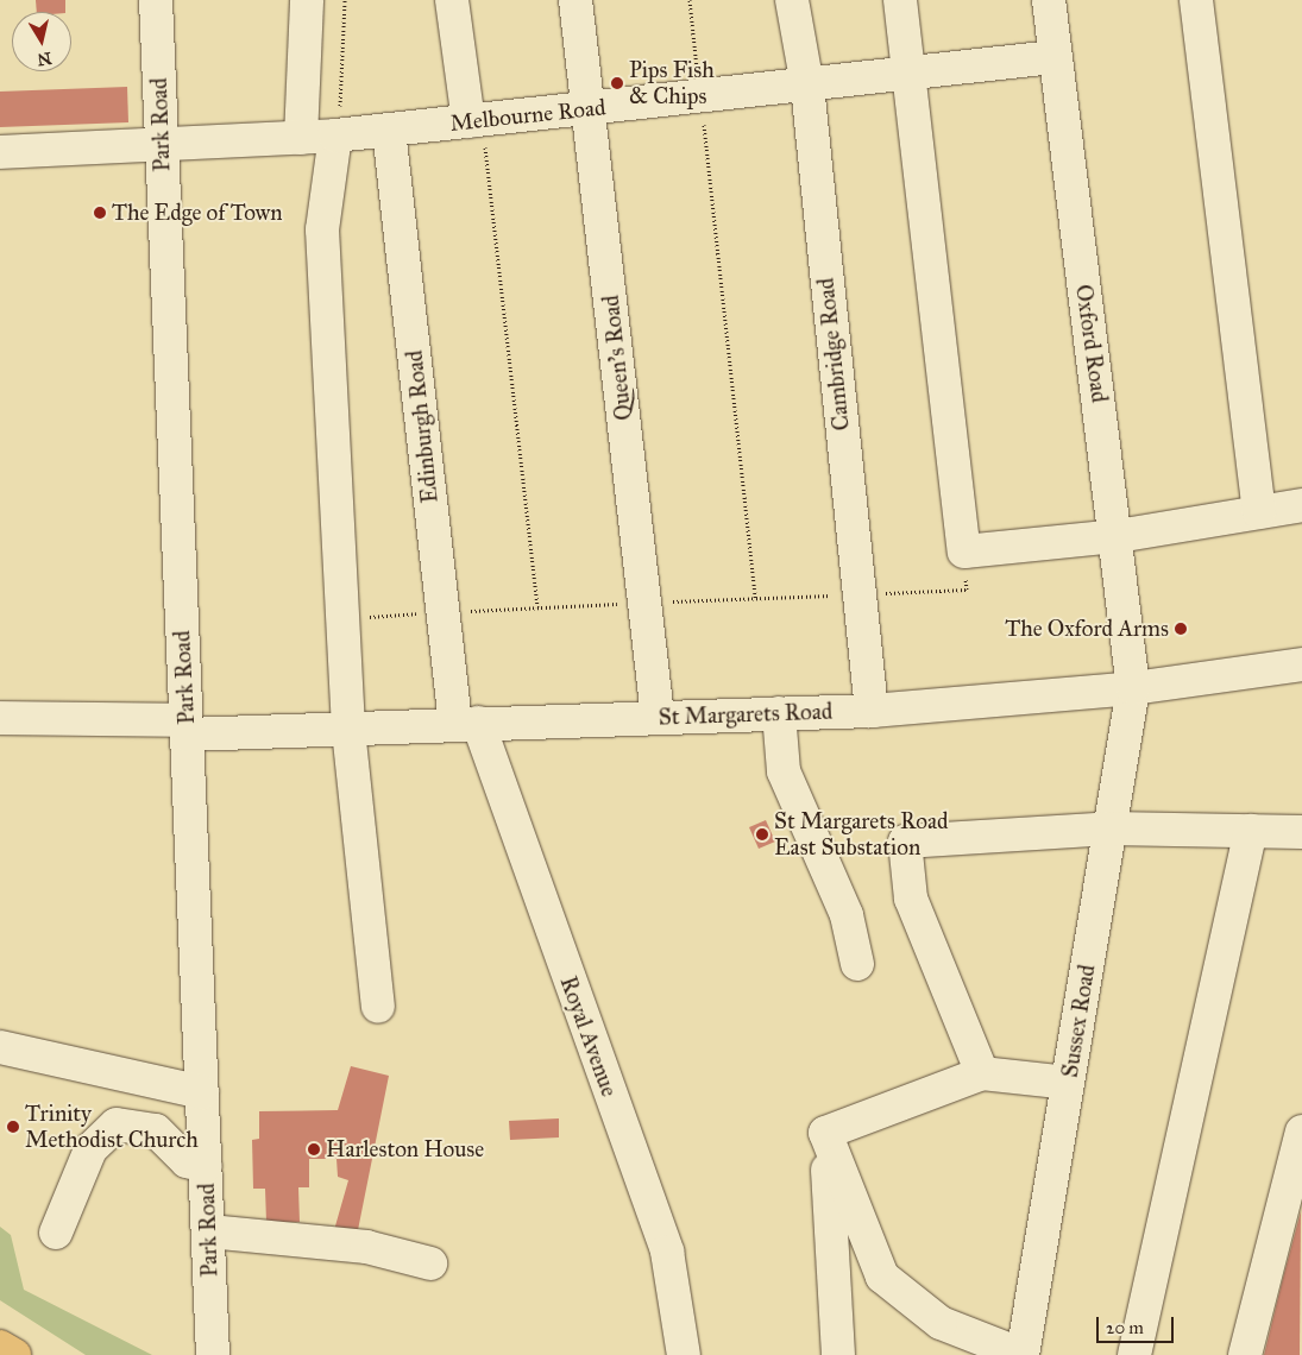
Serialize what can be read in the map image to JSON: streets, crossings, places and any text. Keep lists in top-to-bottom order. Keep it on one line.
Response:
{"streets":{"street":["Melbourne Road","Park Road","Oxford Road","Cambridge Road","Queen's Road","Edinburgh Road","St Margarets Road","Sussex Road","Royal Avenue"]},"crossings":[["Melbourne Road","Park Road"],["Melbourne Road","Oxford Road"],["Melbourne Road","Cambridge Road"],["Melbourne Road","Queen's Road"],["Melbourne Road","Edinburgh Road"],["Park Road","St Margarets Road"],["Oxford Road","St Margarets Road"],["Oxford Road","Sussex Road"],["Cambridge Road","St Margarets Road"],["Queen's Road","St Margarets Road"],["Edinburgh Road","St Margarets Road"],["Edinburgh Road","Royal Avenue"],["St Margarets Road","Sussex Road"],["St Margarets Road","Royal Avenue"]],"places":["Pips Fish & Chips","The Edge of Town","The Oxford Arms","St Margarets Road East Substation","Trinity Methodist Church","Harleston House"],"scale_bar":"20 m","north":"bottom"}
